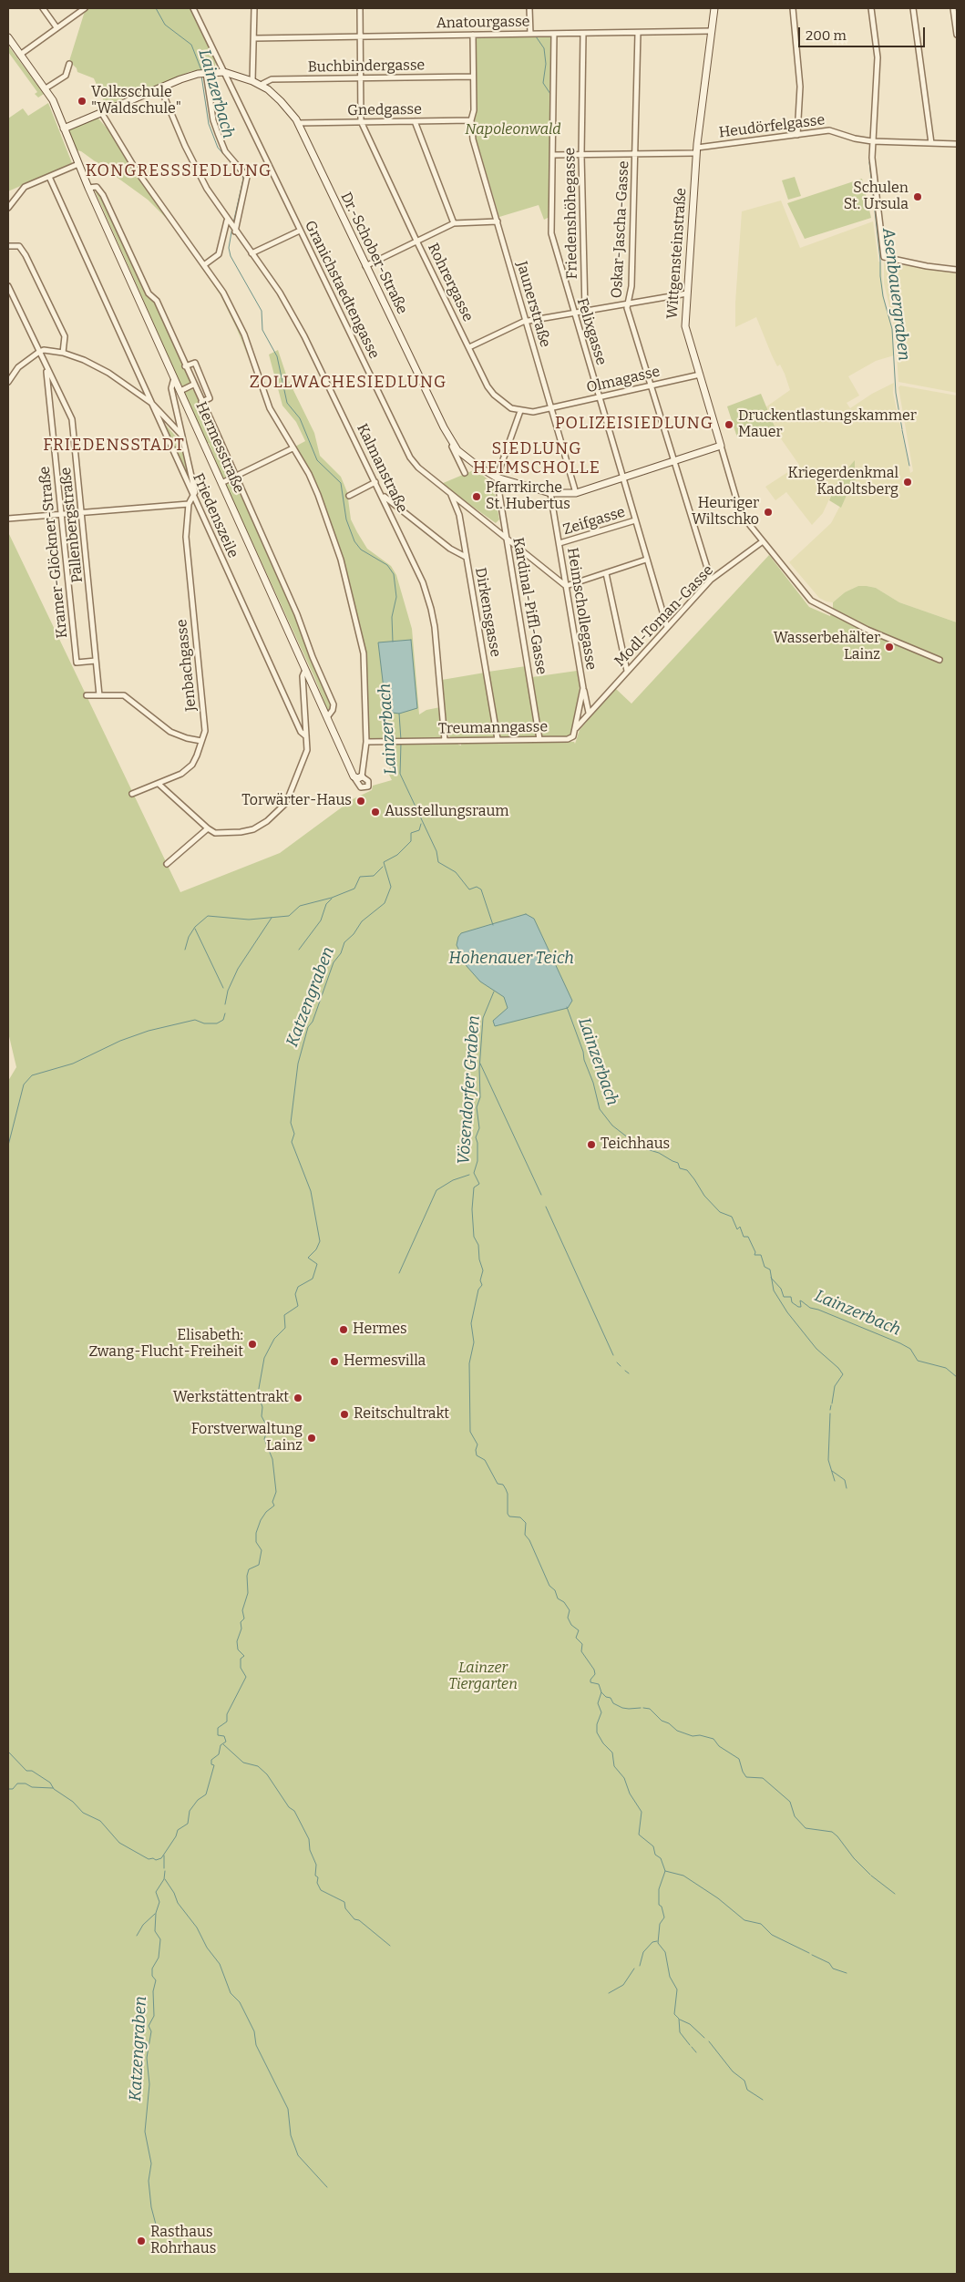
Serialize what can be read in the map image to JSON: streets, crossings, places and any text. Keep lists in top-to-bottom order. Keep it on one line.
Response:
{"streets":{"street":["Anatourgasse","Buchbindergasse","Gnedgasse","Heudörfelgasse","Friedenshöhegasse","Oskar-Jascha-Gasse","Dr.-Schober-Straße","Wittgensteinstraße","Rohrergasse","Granichstaedtengasse","Jaunerstraße","Felixgasse","Olmagasse","Hermesstraße","Kalmanstraße","Friedenszeile","Zeifgasse","Pallenbergstraße","Kramer-Glöckner-Straße","Kardinal-Piffl-Gasse","Heimschollegasse","Dirkensgasse","Modl-Toman-Gasse","Jenbachgasse","Treumanngasse"]},"crossings":[["Anatourgasse","Friedenshöhegasse"],["Anatourgasse","Oskar-Jascha-Gasse"],["Anatourgasse","Wittgensteinstraße"],["Anatourgasse","Jaunerstraße"],["Anatourgasse","Felixgasse"],["Buchbindergasse","Dr.-Schober-Straße"],["Buchbindergasse","Jaunerstraße"],["Gnedgasse","Dr.-Schober-Straße"],["Gnedgasse","Rohrergasse"],["Gnedgasse","Jaunerstraße"],["Heudörfelgasse","Friedenshöhegasse"],["Heudörfelgasse","Oskar-Jascha-Gasse"],["Heudörfelgasse","Wittgensteinstraße"],["Heudörfelgasse","Felixgasse"],["Oskar-Jascha-Gasse","Dr.-Schober-Straße"],["Oskar-Jascha-Gasse","Olmagasse"],["Oskar-Jascha-Gasse","Modl-Toman-Gasse"],["Dr.-Schober-Straße","Wittgensteinstraße"],["Dr.-Schober-Straße","Granichstaedtengasse"],["Dr.-Schober-Straße","Jaunerstraße"],["Dr.-Schober-Straße","Felixgasse"],["Dr.-Schober-Straße","Hermesstraße"],["Dr.-Schober-Straße","Kardinal-Piffl-Gasse"],["Dr.-Schober-Straße","Heimschollegasse"],["Wittgensteinstraße","Olmagasse"],["Wittgensteinstraße","Modl-Toman-Gasse"],["Granichstaedtengasse","Kardinal-Piffl-Gasse"],["Granichstaedtengasse","Heimschollegasse"],["Granichstaedtengasse","Dirkensgasse"],["Jaunerstraße","Olmagasse"],["Felixgasse","Olmagasse"],["Felixgasse","Zeifgasse"],["Felixgasse","Modl-Toman-Gasse"],["Kalmanstraße","Treumanngasse"],["Zeifgasse","Heimschollegasse"],["Pallenbergstraße","Kramer-Glöckner-Straße"],["Kardinal-Piffl-Gasse","Treumanngasse"],["Heimschollegasse","Modl-Toman-Gasse"],["Heimschollegasse","Treumanngasse"],["Dirkensgasse","Treumanngasse"],["Modl-Toman-Gasse","Treumanngasse"]],"districts":["KONGRESSSIEDLUNG","ZOLLWACHESIEDLUNG","POLIZEISIEDLUNG","FRIEDENSSTADT","SIEDLUNG HEIMSCHOLLE"],"water":["Lainzerbach","Asenbauergraben","Hohenauer Teich","Katzengraben","Vösendorfer Graben"],"parks":["Napoleonwald","Lainzer Tiergarten"],"places":["Volksschule \"Waldschule\"","Schulen St. Ursula","Druckentlastungskammer Mauer","Kriegerdenkmal Kadoltsberg","Pfarrkirche St. Hubertus","Heuriger Wiltschko","Wasserbehälter Lainz","Torwärter-Haus","Ausstellungsraum","Teichhaus","Hermes","Elisabeth: Zwang-Flucht-Freiheit","Hermesvilla","Werkstättentrakt","Reitschultrakt","Forstverwaltung Lainz","Rasthaus Rohrhaus"],"scale_bar":"200 m"}
